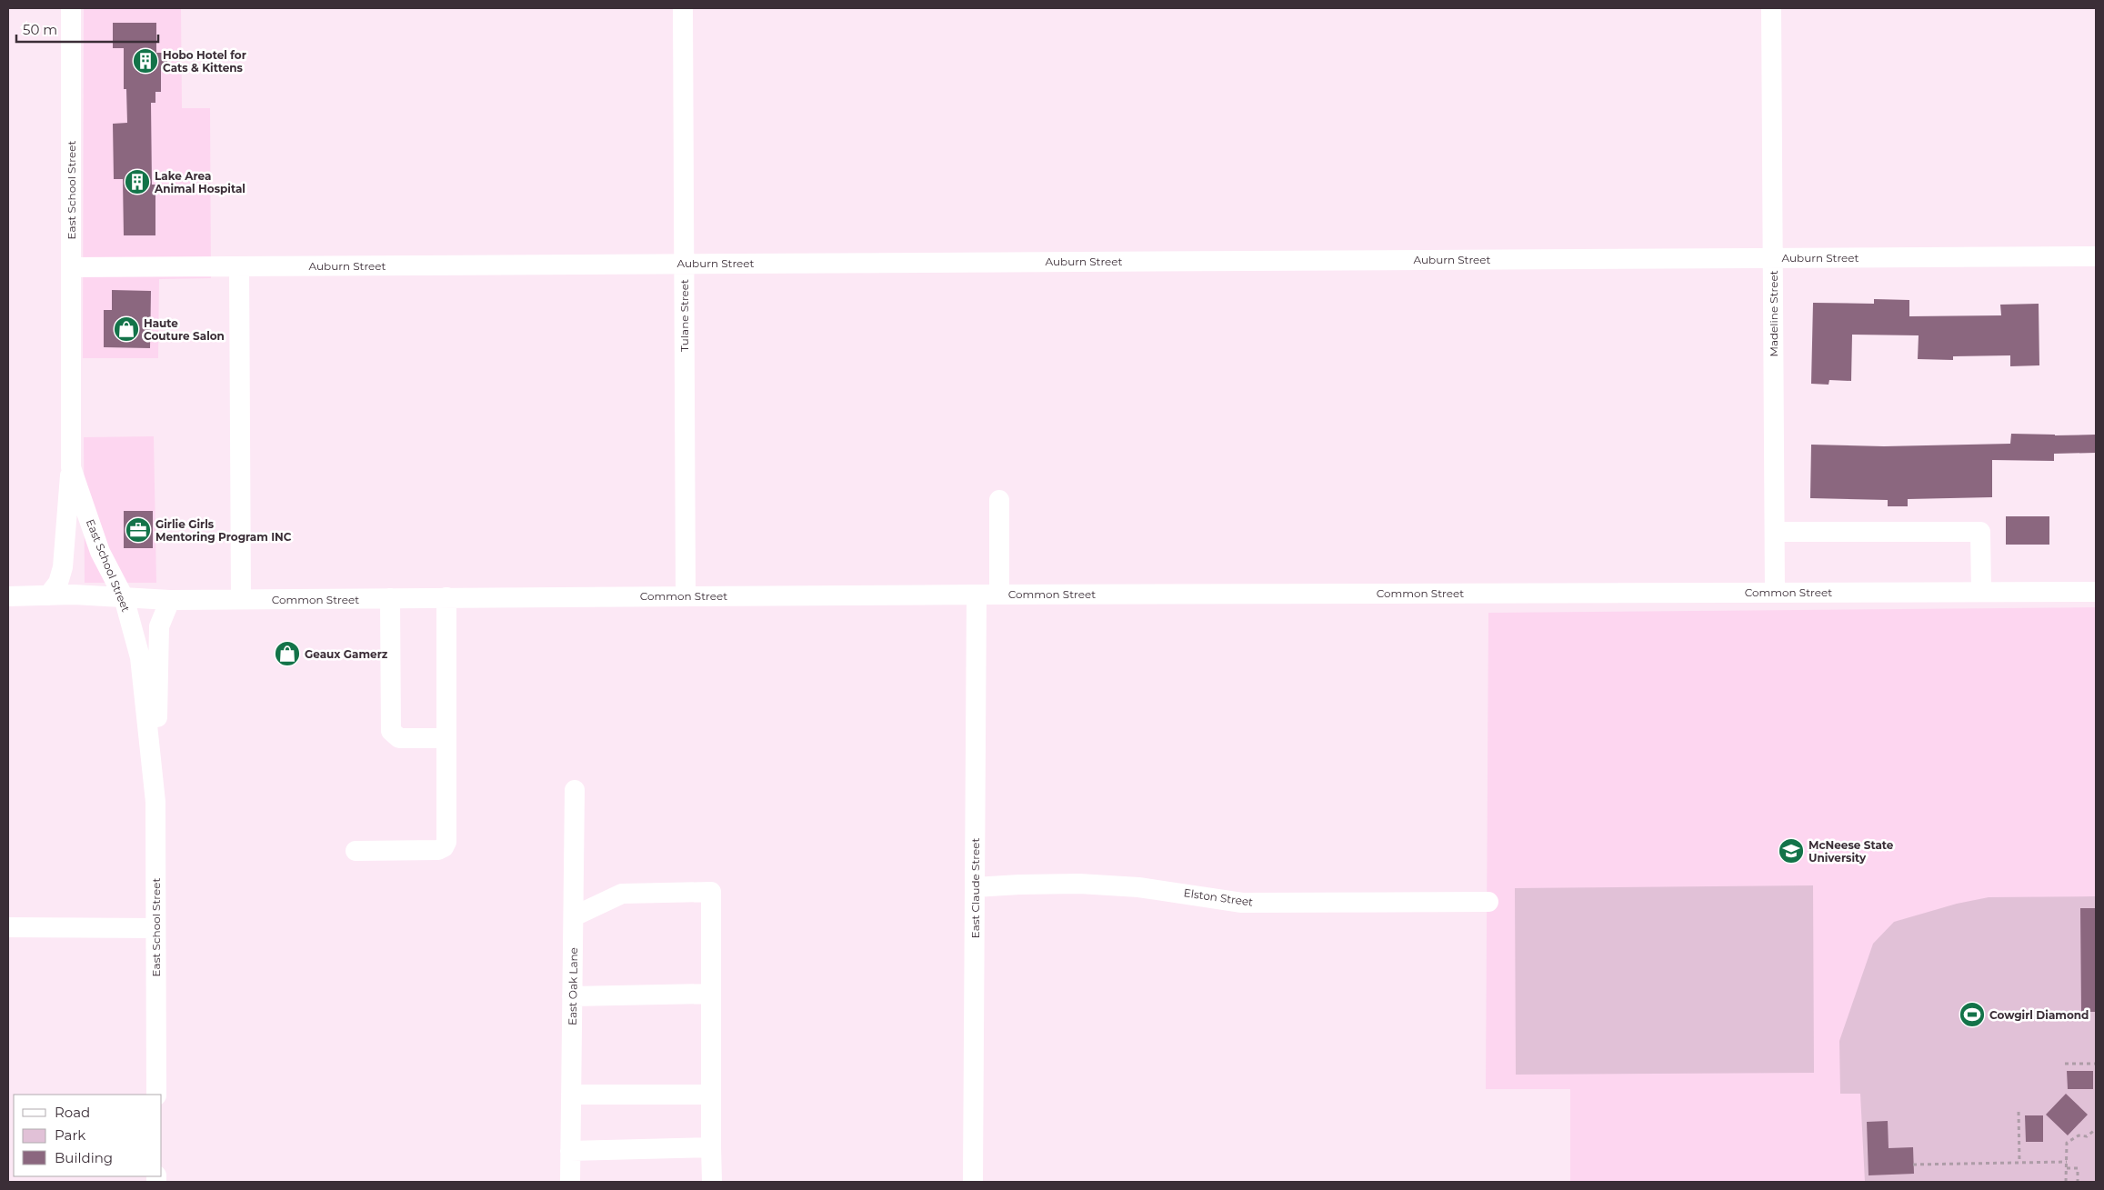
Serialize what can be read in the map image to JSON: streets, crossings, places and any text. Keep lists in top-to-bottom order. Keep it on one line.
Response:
{"streets":{"street":["East School Street","Auburn Street","Madeline Street","Tulane Street","Common Street","East Claude Street","Elston Street","East Oak Lane"]},"crossings":[["East School Street","Auburn Street"],["East School Street","Common Street"],["Auburn Street","Madeline Street"],["Auburn Street","Tulane Street"],["Madeline Street","Common Street"],["Tulane Street","Common Street"],["Common Street","East Claude Street"],["East Claude Street","Elston Street"]],"places":{"building":["Hobo Hotel for Cats & Kittens","Lake Area Animal Hospital"],"shop":["Haute Couture Salon","Geaux Gamerz"],"office":["Girlie Girls Mentoring Program INC"],"school or university":["McNeese State University"],"sports":["Cowgirl Diamond"]},"legend":["Road","Park","Building"],"scale_bar":"50 m"}
